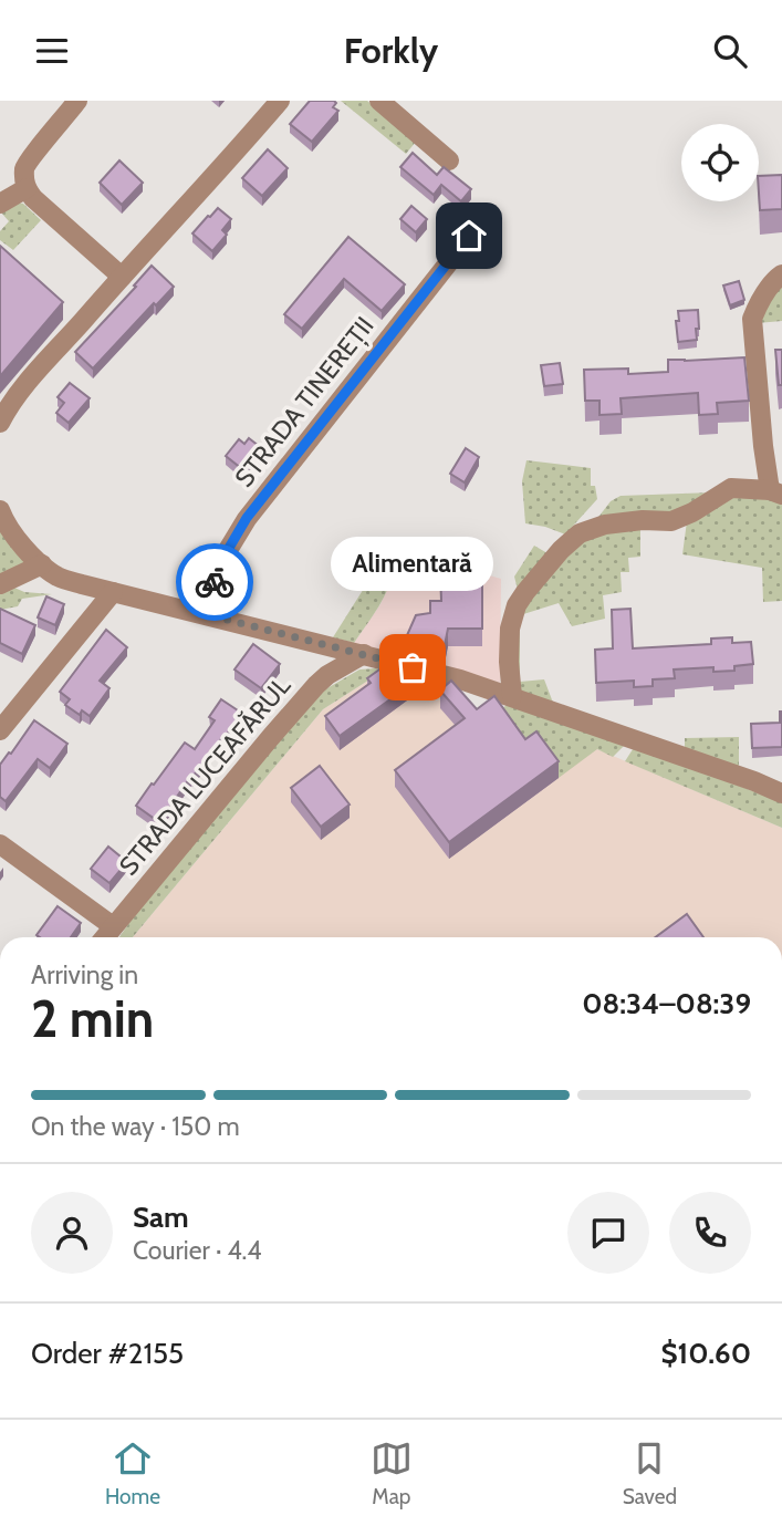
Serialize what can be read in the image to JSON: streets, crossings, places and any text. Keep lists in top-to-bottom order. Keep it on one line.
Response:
{"streets":{"street":["STRADA TINEREȚII","STRADA LUCEAFĂRUL"]},"places":["Alimentară"],"page":{"header":"Forkly","bubble":"Alimentară","heading":["2 min","Arriving in","08:34–08:39"],"panel":["Sam","Courier · 4.4","Order #2155","$10.60"],"bar":"On the way · 150 m","tabs":["Home","Map","Saved"]}}
